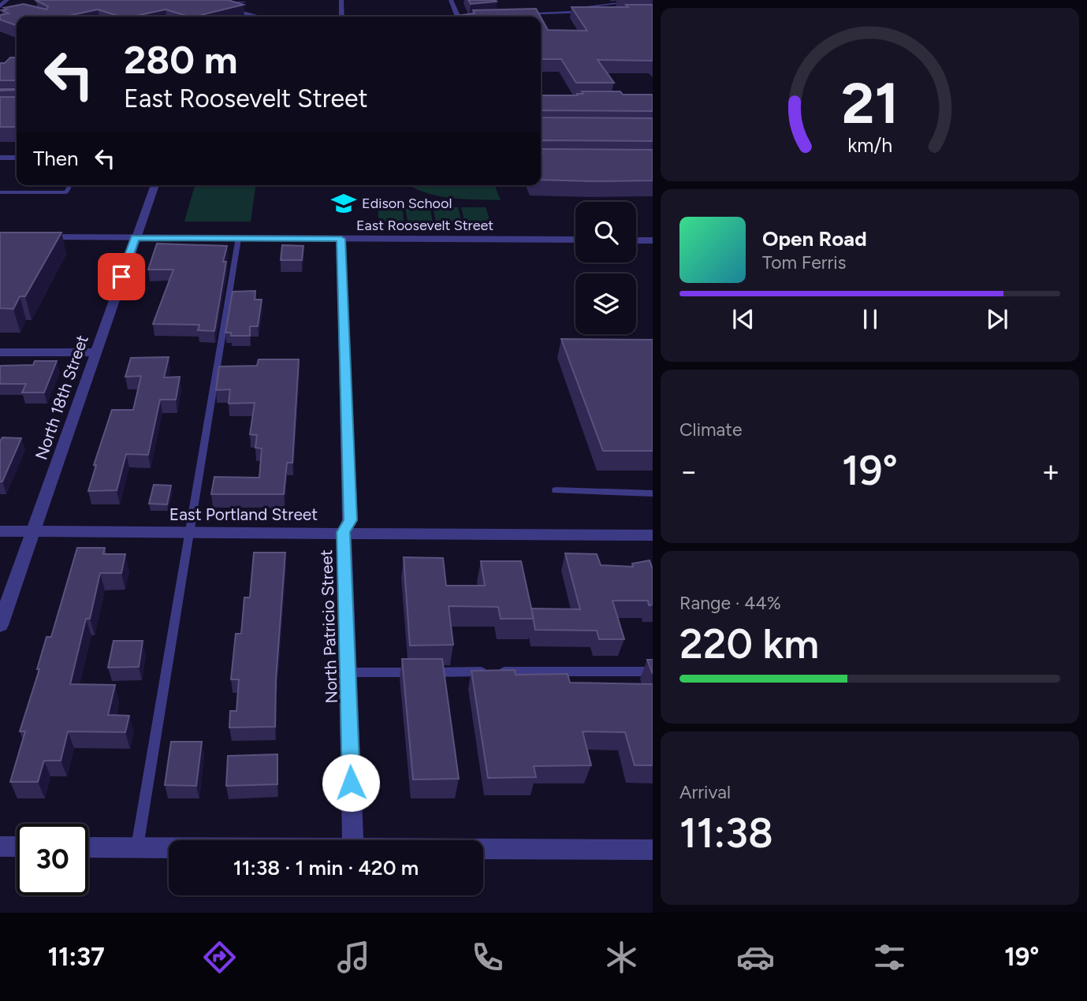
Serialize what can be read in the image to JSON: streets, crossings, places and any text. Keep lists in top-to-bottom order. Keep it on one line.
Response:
{"streets":{"street":["East Roosevelt Street","North 18th Street","East Portland Street","North Patricio Street"]},"crossings":[["East Roosevelt Street","North 18th Street"],["East Roosevelt Street","North Patricio Street"],["North 18th Street","East Portland Street"],["East Portland Street","North Patricio Street"]],"places":{"school or university":["Edison School"]},"page":{"turn":["280 m","East Roosevelt Street"],"then":"Then","song":["Open Road","Tom Ferris"],"tile":["Climate",["Range · 44%","220 km"],["Arrival","11:38"]],"heat":["−","19°","+"],"limit":"30","trip":"11:38 · 1 min · 420 m","tabs":["11:37","19°"],"gauge":["21","km/h"]}}
